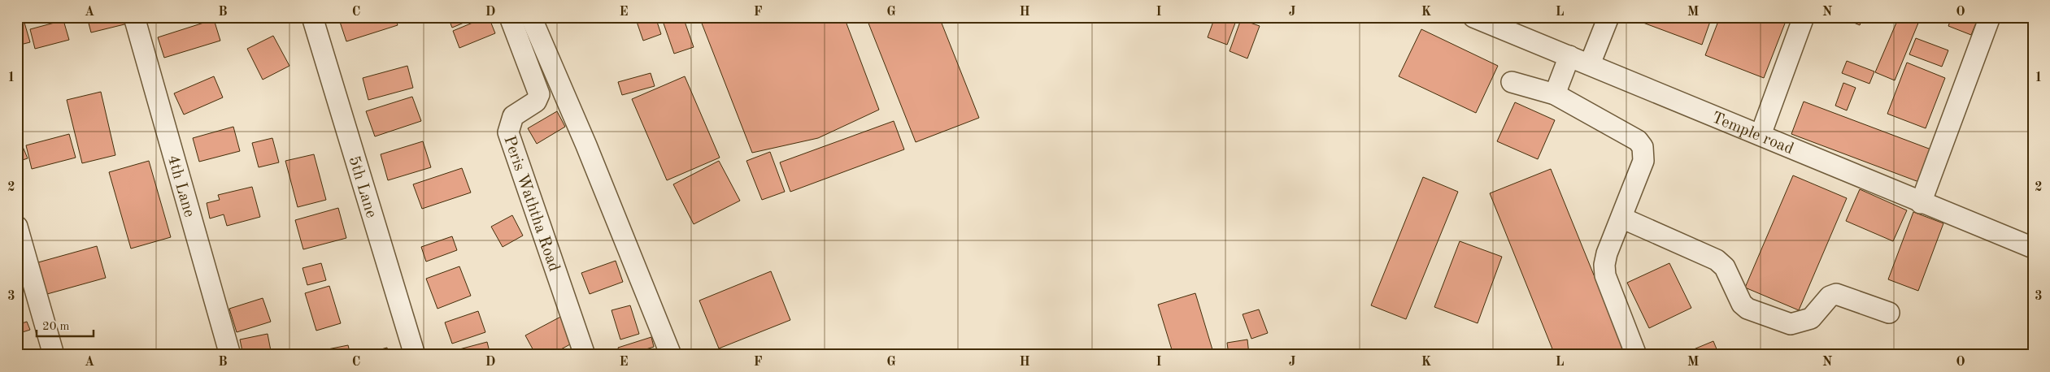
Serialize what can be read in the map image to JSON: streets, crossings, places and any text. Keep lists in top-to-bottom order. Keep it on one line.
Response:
{"streets":{"street":["Temple road","4th Lane","5th Lane","Peris Waththa Road"]},"scale_bar":"20 m","grid":{"columns":["A","B","C","D","E","F","G","H","I","J","K","L","M","N","O"],"rows":["1","2","3"]}}
